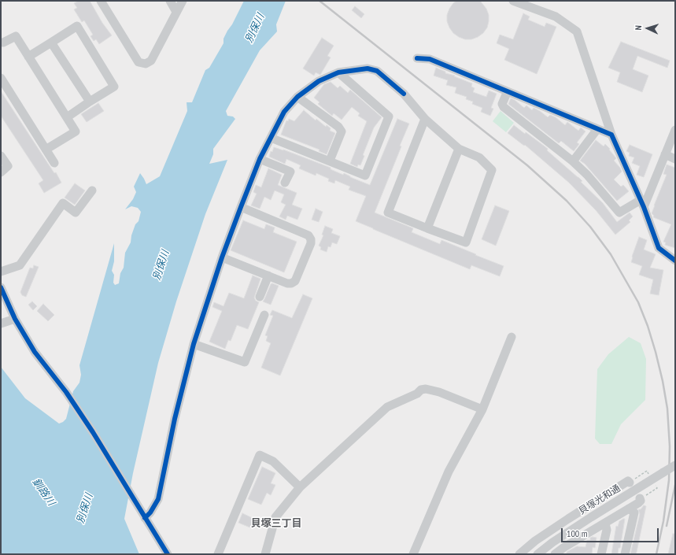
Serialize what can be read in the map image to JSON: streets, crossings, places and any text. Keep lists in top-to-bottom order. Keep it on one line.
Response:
{"streets":{"street":["貝塚光和通"]},"districts":["貝塚三丁目"],"water":["別保川","釧路川"],"scale_bar":"100 m","north":"left"}
